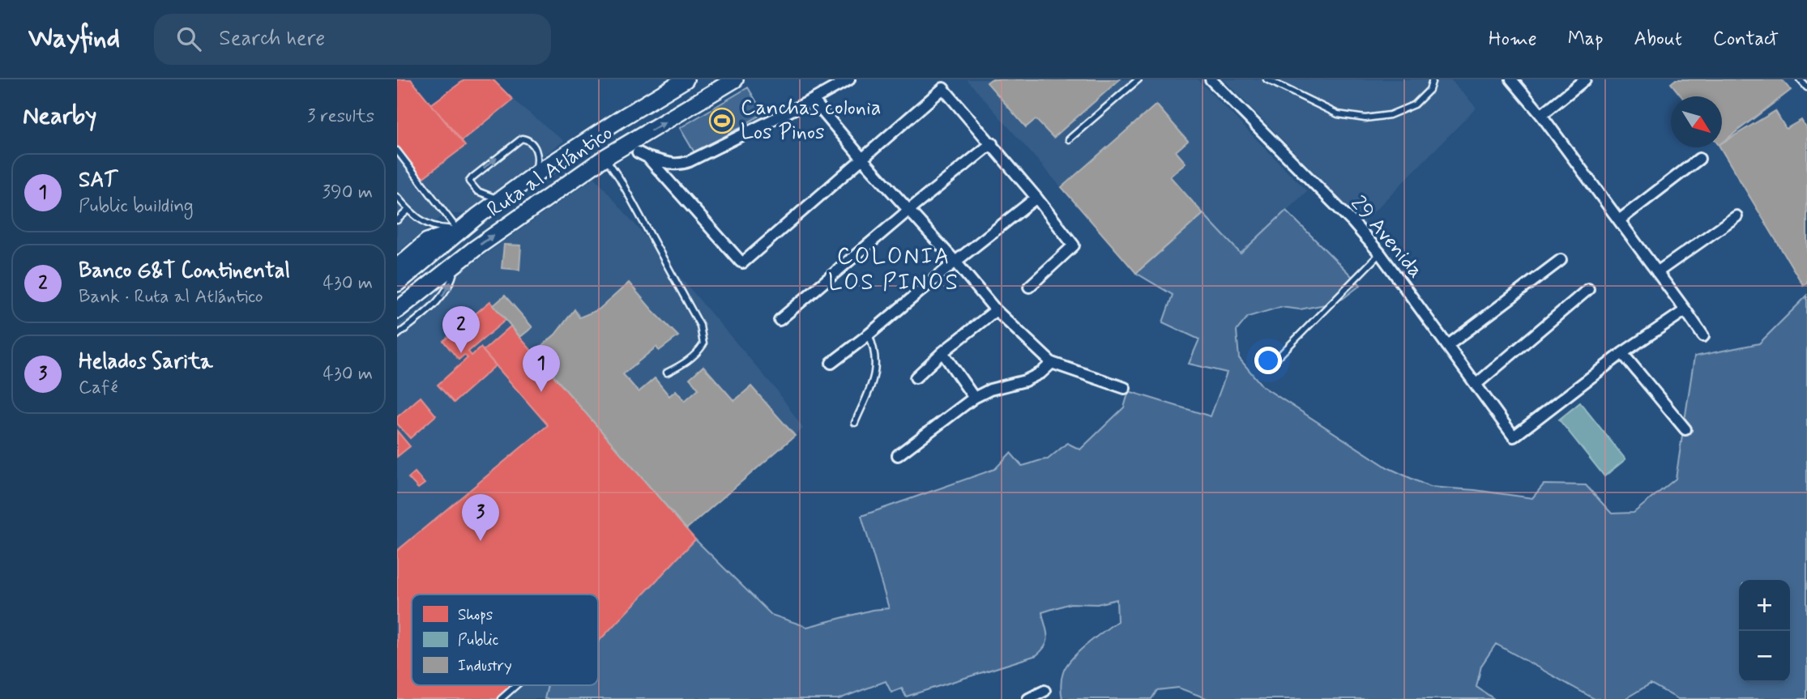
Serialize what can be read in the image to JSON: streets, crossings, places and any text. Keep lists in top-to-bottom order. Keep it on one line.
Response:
{"streets":{"highway":["Ruta al Atlántico"],"street":["29 Avenida"]},"districts":["COLONIA LOS PINOS"],"places":{"sports":["Canchas colonia Los Pinos"]},"legend":["Shops","Public","Industry"],"north":"bottom right","page":{"header":"Wayfind","search":"Search here","nav":["Home","Map","About","Contact"],"heading":["Nearby","3 results"],"list":[{"mark":"1","name":"SAT","note":"Public building","value":"390 m"},{"mark":"2","name":"Banco G&T Continental","note":"Bank · Ruta al Atlántico","value":"430 m"},{"mark":"3","name":"Helados Sarita","note":"Café","value":"430 m"}],"pins":["2","1","3"],"map_buttons":["+","−"]}}
